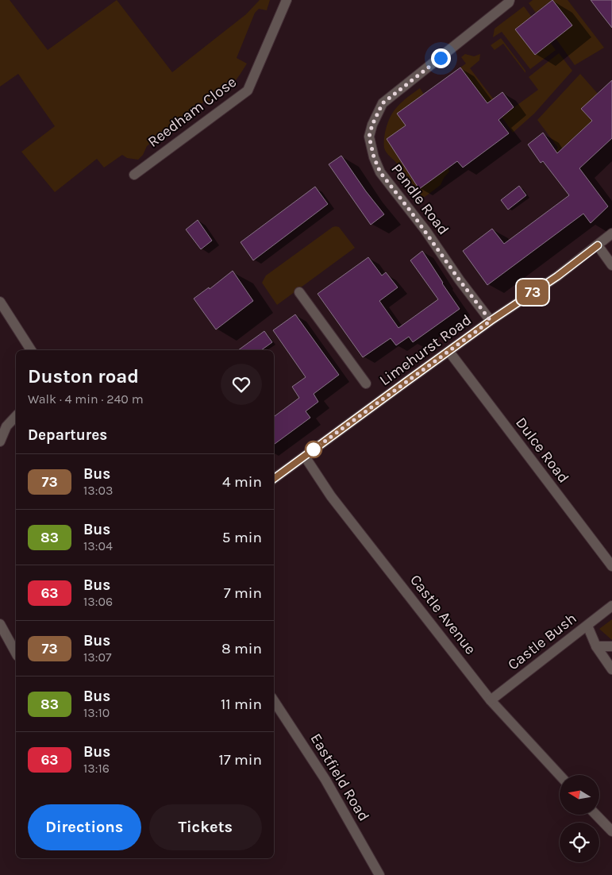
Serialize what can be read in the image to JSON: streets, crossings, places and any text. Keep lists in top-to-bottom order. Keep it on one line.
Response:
{"streets":{"street":["Reedham Close","Pendle Road","Limehurst Road","Dulce Road","Castle Avenue","Castle Bush","Eastfield Road"]},"crossings":[["Pendle Road","Limehurst Road"],["Limehurst Road","Dulce Road"],["Limehurst Road","Castle Avenue"],["Castle Avenue","Castle Bush"]],"lines":["bus line 73"],"north":"left","page":{"on_map":"73","heading":[["Duston road","Walk · 4 min · 240 m"],"Departures"],"list":[{"mark":"73","name":"Bus","note":"13:03","value":"4 min"},{"mark":"83","name":"Bus","note":"13:04","value":"5 min"},{"mark":"63","name":"Bus","note":"13:06","value":"7 min"},{"mark":"73","name":"Bus","note":"13:07","value":"8 min"},{"mark":"83","name":"Bus","note":"13:10","value":"11 min"},{"mark":"63","name":"Bus","note":"13:16","value":"17 min"}],"buttons":["Directions","Tickets"]}}
